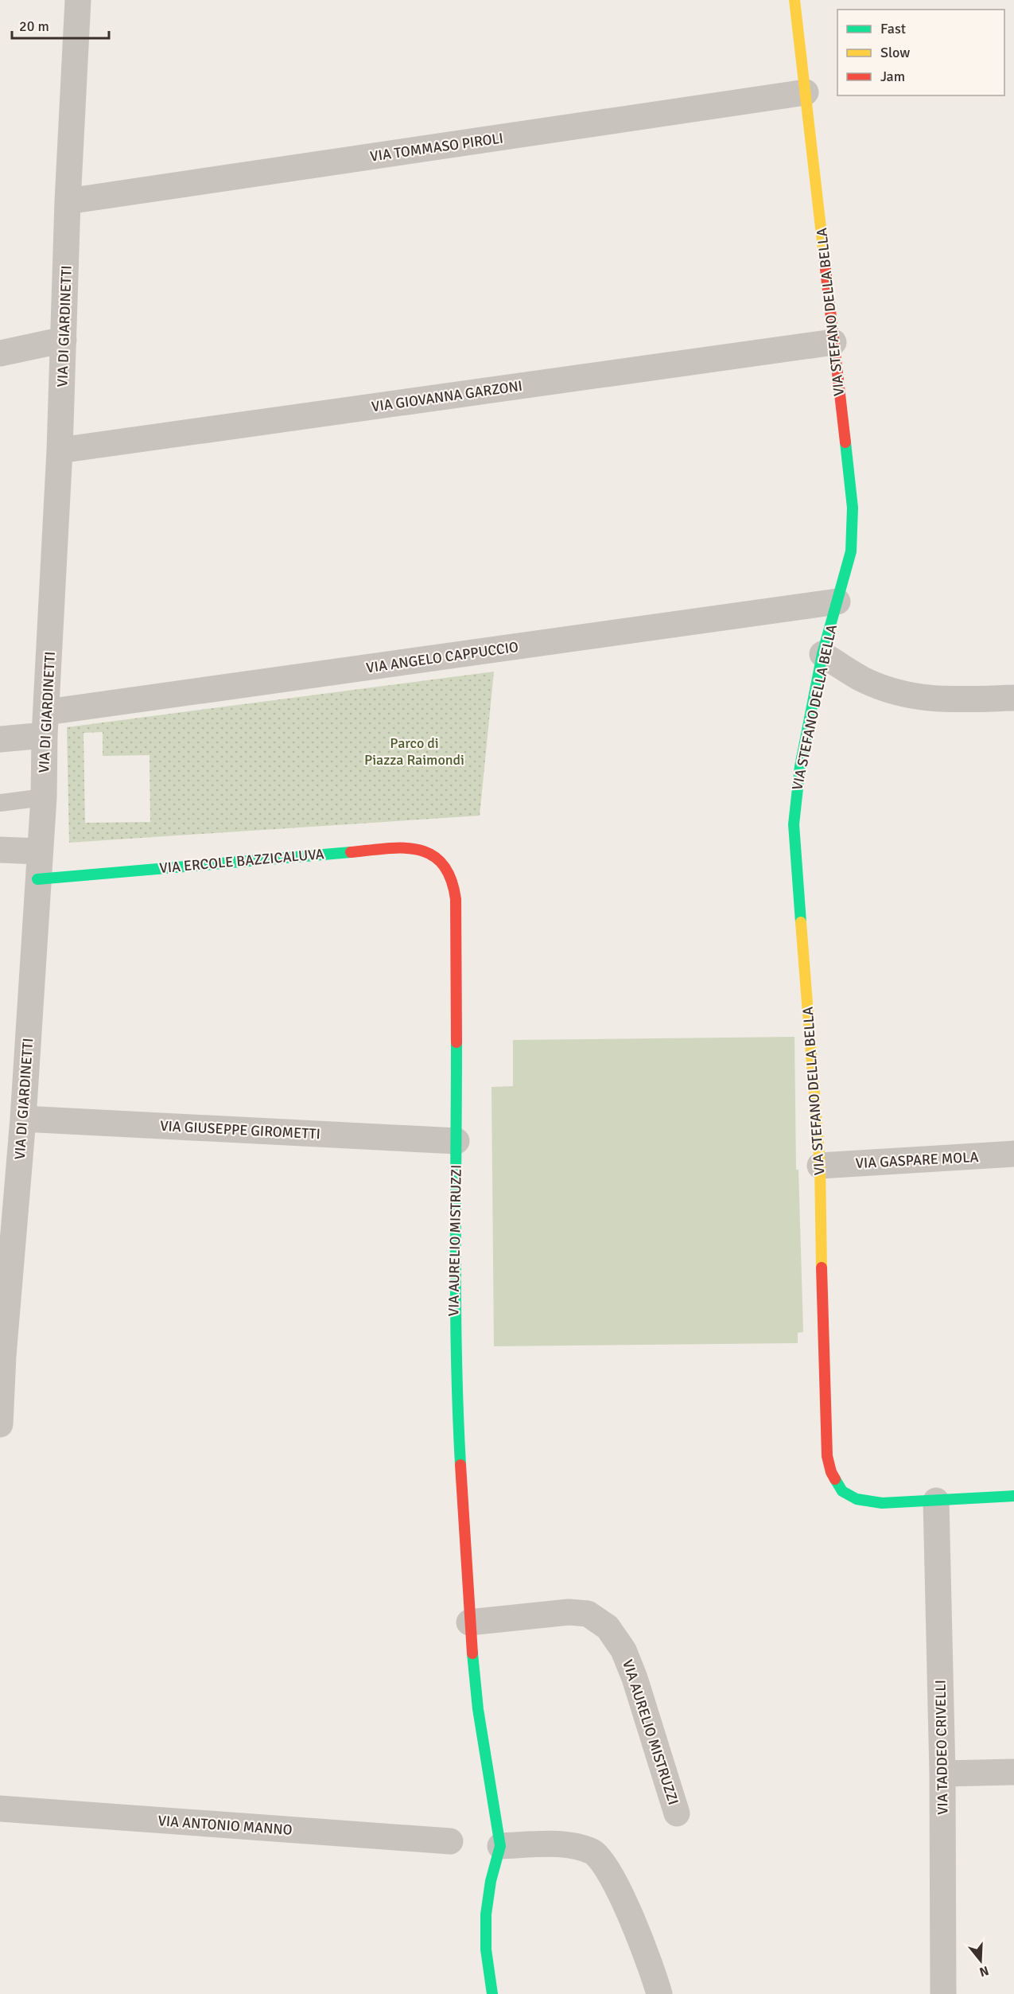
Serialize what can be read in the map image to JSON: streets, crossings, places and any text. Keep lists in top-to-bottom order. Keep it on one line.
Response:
{"streets":{"street":["VIA TOMMASO PIROLI","VIA STEFANO DELLA BELLA","VIA DI GIARDINETTI","VIA GIOVANNA GARZONI","VIA ANGELO CAPPUCCIO","VIA ERCOLE BAZZICALUVA","VIA GIUSEPPE GIROMETTI","VIA GASPARE MOLA","VIA AURELIO MISTRUZZI","VIA TADDEO CRIVELLI","VIA ANTONIO MANNO"]},"crossings":[["VIA TOMMASO PIROLI","VIA STEFANO DELLA BELLA"],["VIA TOMMASO PIROLI","VIA DI GIARDINETTI"],["VIA STEFANO DELLA BELLA","VIA GIOVANNA GARZONI"],["VIA STEFANO DELLA BELLA","VIA ANGELO CAPPUCCIO"],["VIA STEFANO DELLA BELLA","VIA GASPARE MOLA"],["VIA STEFANO DELLA BELLA","VIA TADDEO CRIVELLI"],["VIA DI GIARDINETTI","VIA GIOVANNA GARZONI"],["VIA DI GIARDINETTI","VIA ANGELO CAPPUCCIO"],["VIA DI GIARDINETTI","VIA ERCOLE BAZZICALUVA"],["VIA DI GIARDINETTI","VIA GIUSEPPE GIROMETTI"],["VIA ERCOLE BAZZICALUVA","VIA AURELIO MISTRUZZI"],["VIA GIUSEPPE GIROMETTI","VIA AURELIO MISTRUZZI"]],"parks":["Parco di Piazza Raimondi"],"legend":["Fast","Slow","Jam"],"scale_bar":"20 m","north":"bottom"}
